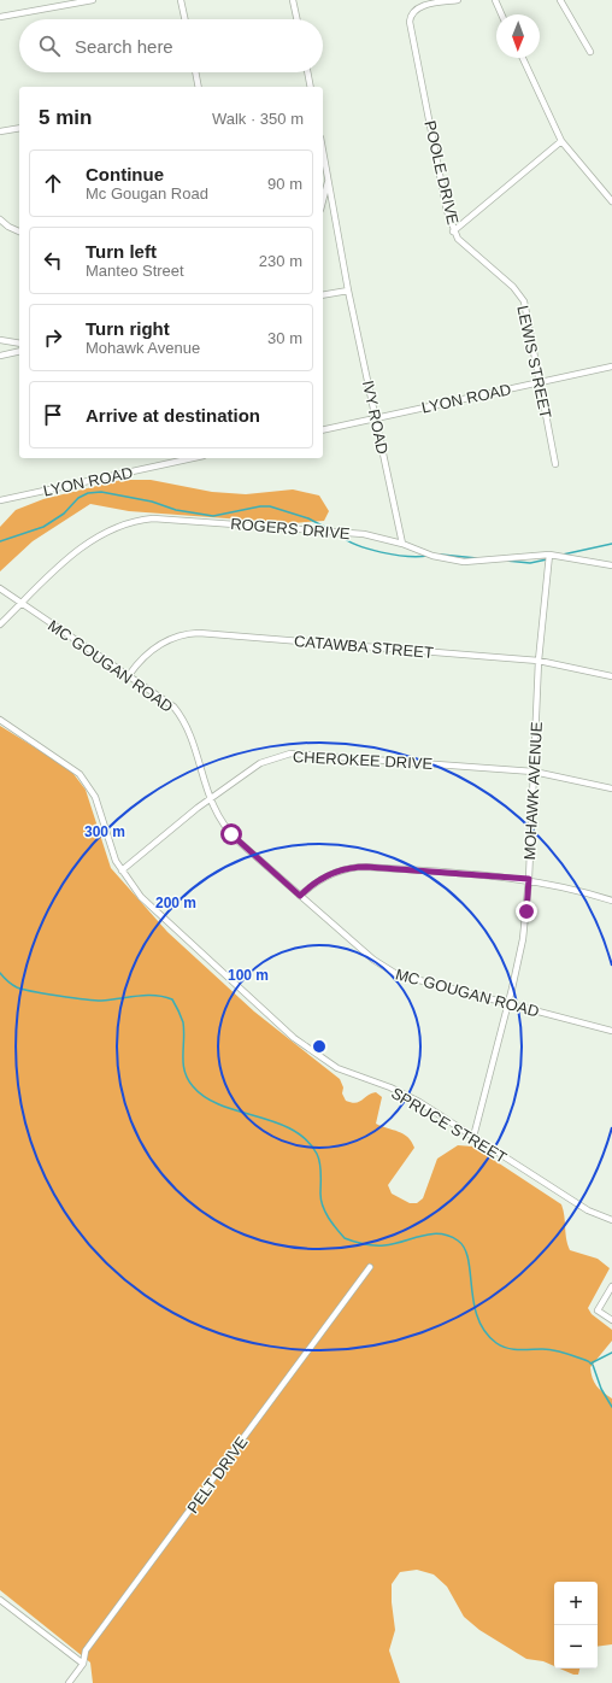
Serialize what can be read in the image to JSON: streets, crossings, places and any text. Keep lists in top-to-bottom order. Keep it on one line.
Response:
{"streets":{"street":["POOLE DRIVE","LEWIS STREET","LYON ROAD","IVY ROAD","ROGERS DRIVE","CATAWBA STREET","MC GOUGAN ROAD","CHEROKEE DRIVE","MOHAWK AVENUE","SPRUCE STREET","PELT DRIVE"]},"crossings":[["POOLE DRIVE","LEWIS STREET"],["LEWIS STREET","LYON ROAD"],["LYON ROAD","IVY ROAD"],["IVY ROAD","ROGERS DRIVE"],["ROGERS DRIVE","MC GOUGAN ROAD"],["ROGERS DRIVE","MOHAWK AVENUE"],["CATAWBA STREET","MC GOUGAN ROAD"],["CATAWBA STREET","MOHAWK AVENUE"],["MC GOUGAN ROAD","CHEROKEE DRIVE"],["MC GOUGAN ROAD","MOHAWK AVENUE"],["CHEROKEE DRIVE","MOHAWK AVENUE"],["CHEROKEE DRIVE","SPRUCE STREET"],["MOHAWK AVENUE","SPRUCE STREET"]],"north":"bottom","page":{"search":"Search here","heading":["5 min","Walk · 350 m"],"list":[["Continue","Mc Gougan Road","90 m"],["Turn left","Manteo Street","230 m"],["Turn right","Mohawk Avenue","30 m"],"Arrive at destination"],"map_buttons":["+","−"]},"rings":["300 m","200 m","100 m"]}
